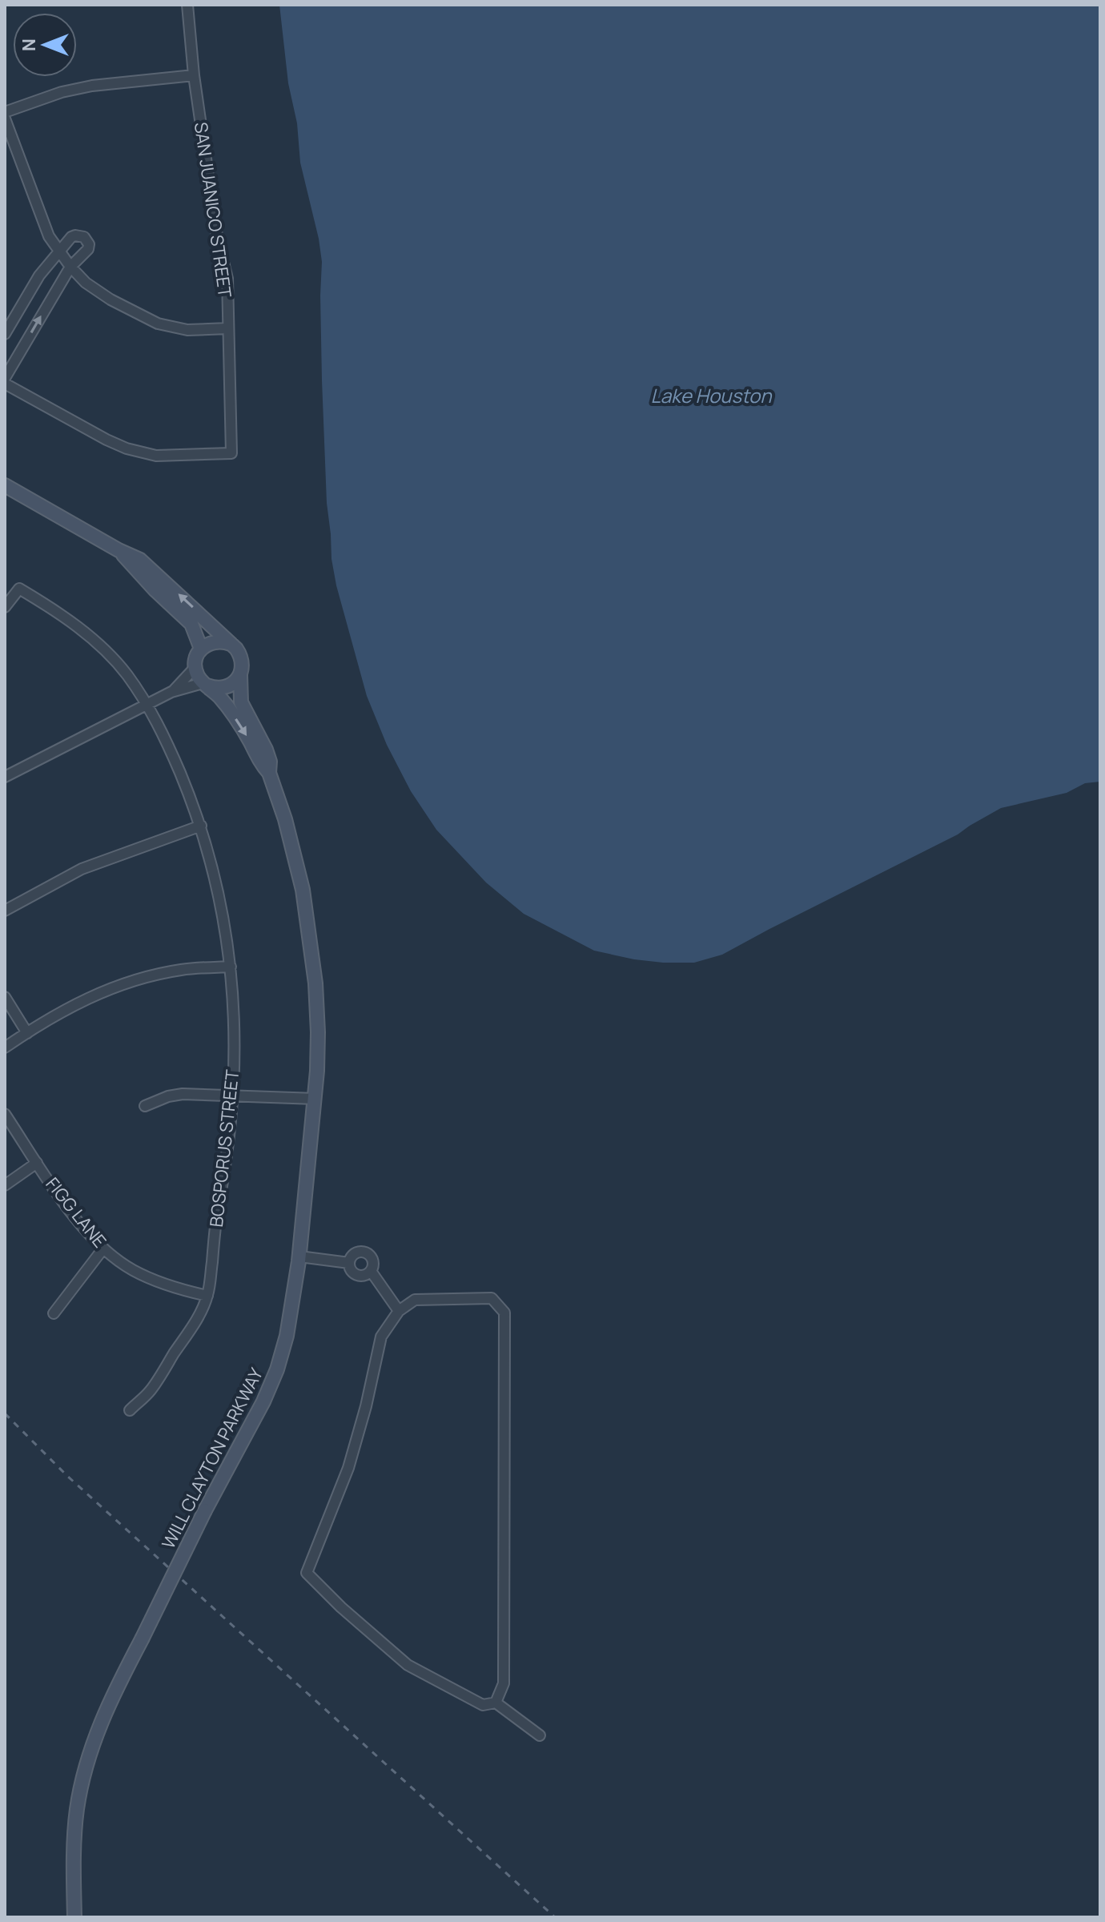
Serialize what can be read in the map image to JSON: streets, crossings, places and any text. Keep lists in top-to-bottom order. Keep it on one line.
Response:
{"streets":{"street":["SAN JUANICO STREET","BOSPORUS STREET","FIGG LANE","WILL CLAYTON PARKWAY"]},"crossings":[["BOSPORUS STREET","FIGG LANE"]],"water":["Lake Houston"],"north":"left"}
